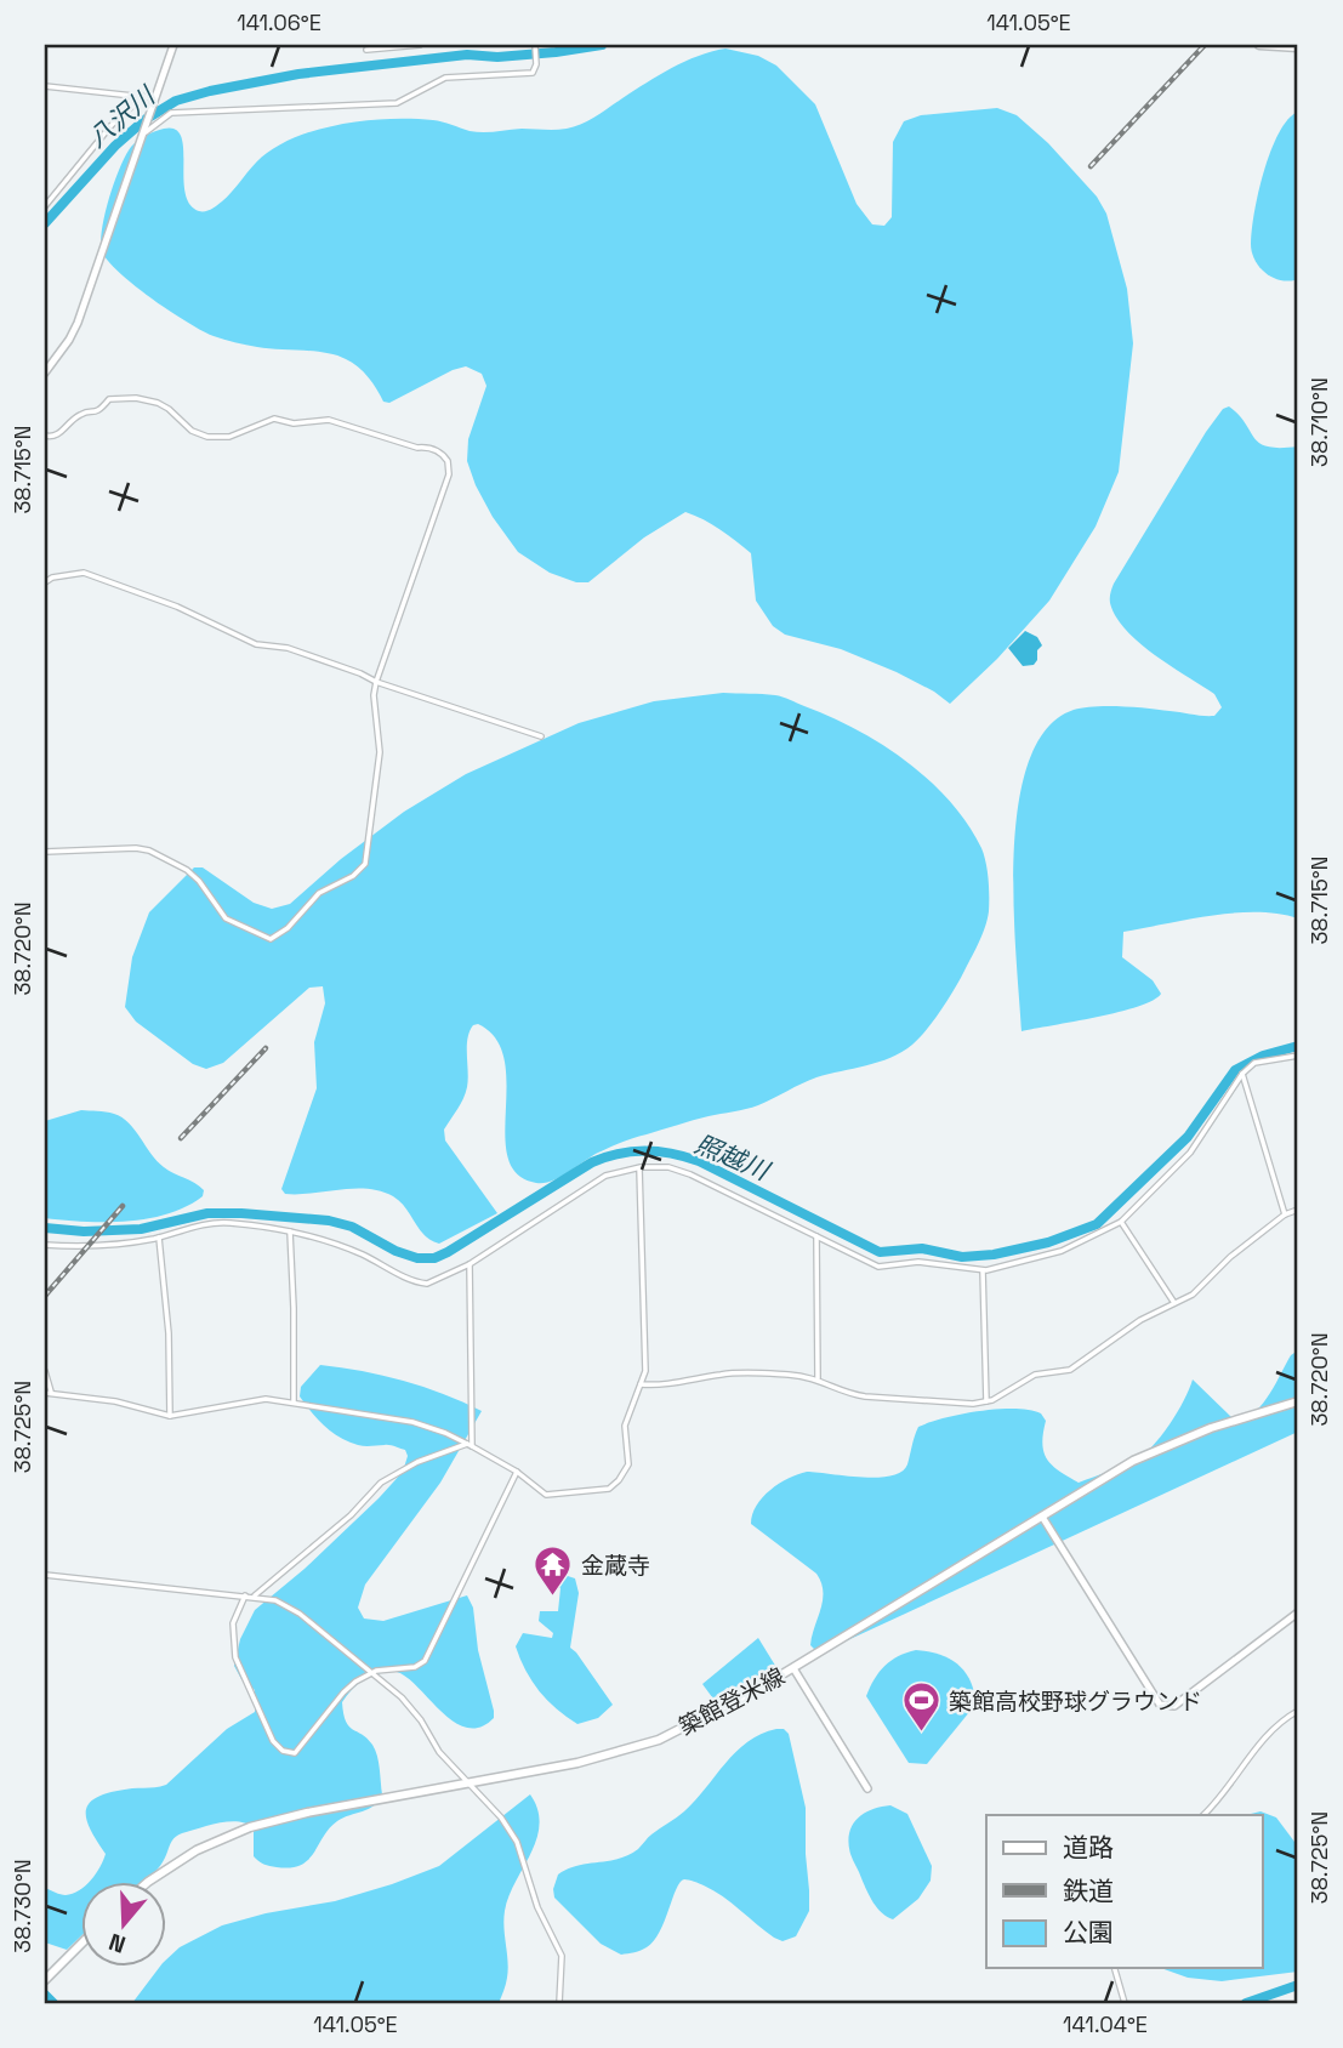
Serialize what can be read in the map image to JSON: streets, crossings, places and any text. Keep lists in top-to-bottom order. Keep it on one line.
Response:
{"streets":{"main road":["築館登米線"]},"water":["八沢川","照越川"],"places":{"temple":["金蔵寺"],"sports":["築館高校野球グラウンド"]},"legend":["道路","鉄道","公園"],"north":"bottom","coordinates":["141.06°E","141.05°E","38.710°N","38.715°N","38.720°N","38.725°N","38.730°N","141.04°E"]}
